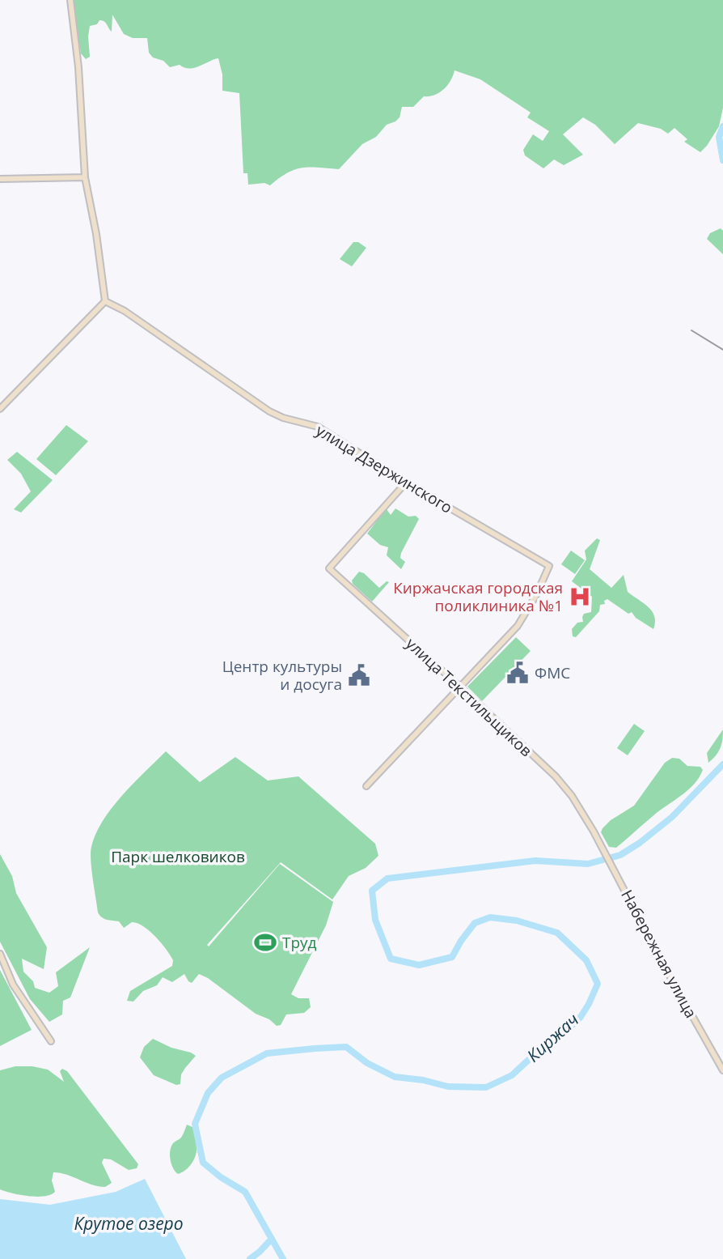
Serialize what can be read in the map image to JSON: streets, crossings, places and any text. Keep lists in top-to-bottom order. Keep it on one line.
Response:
{"streets":{"street":["улица Дзержинского","улица Текстильщиков","Набережная улица"]},"crossings":[["улица Дзержинского","улица Текстильщиков"],["улица Текстильщиков","Набережная улица"]],"water":["Киржач","Крутое озеро"],"parks":["Парк шелковиков"],"places":{"hospital":["Киржачская городская поликлиника №1"],"public building":["ФМС","Центр культуры и досуга"],"sports":["Труд"]}}
